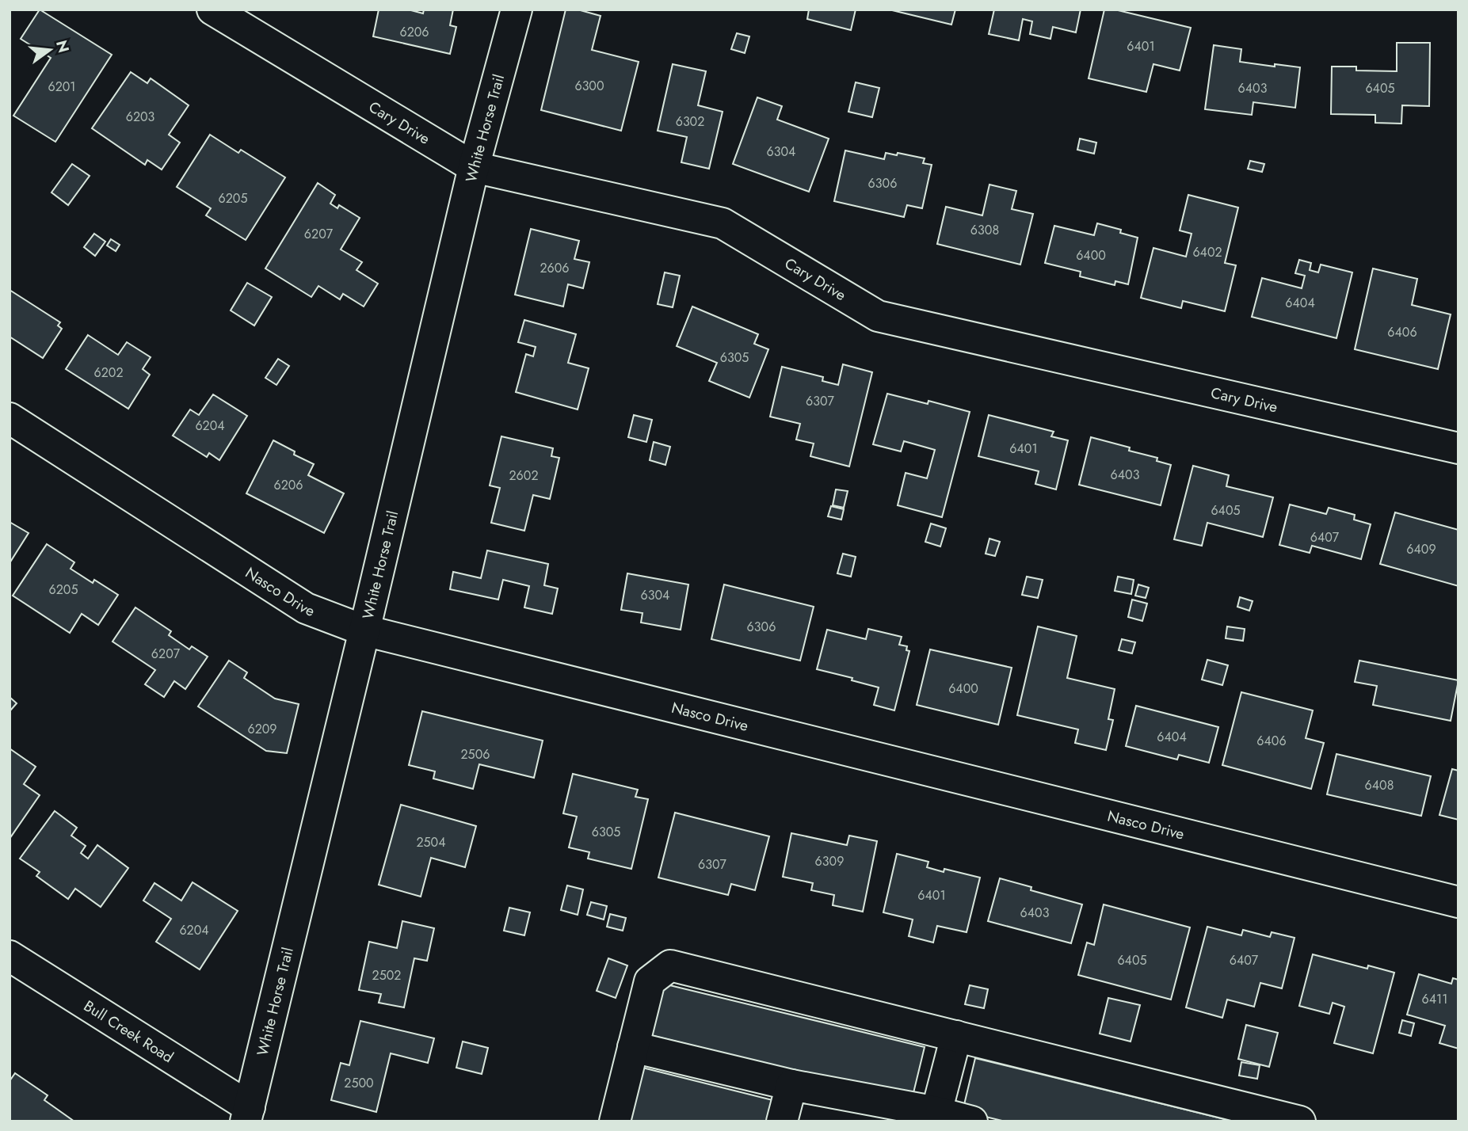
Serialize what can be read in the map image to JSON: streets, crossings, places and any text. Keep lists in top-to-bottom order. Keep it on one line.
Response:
{"streets":{"street":["Cary Drive","White Horse Trail","Nasco Drive","Bull Creek Road"]},"crossings":[["Cary Drive","White Horse Trail"],["White Horse Trail","Nasco Drive"],["White Horse Trail","Bull Creek Road"]],"house_numbers":["6206","6401","6300","6201","6403","6405","6203","6302","6304","6306","6205","6308","6207","6402","6400","2606","6404","6406","6305","6202","6307","6204","6401","6403","2602","6206","6405","6407","6409","6205","6304","6306","6207","6400","6209","6404","6406","2506","6408","6305","2504","6309","6307","6401","6403","6204","6405","6407","2502","6411","2500"],"north":"right"}
